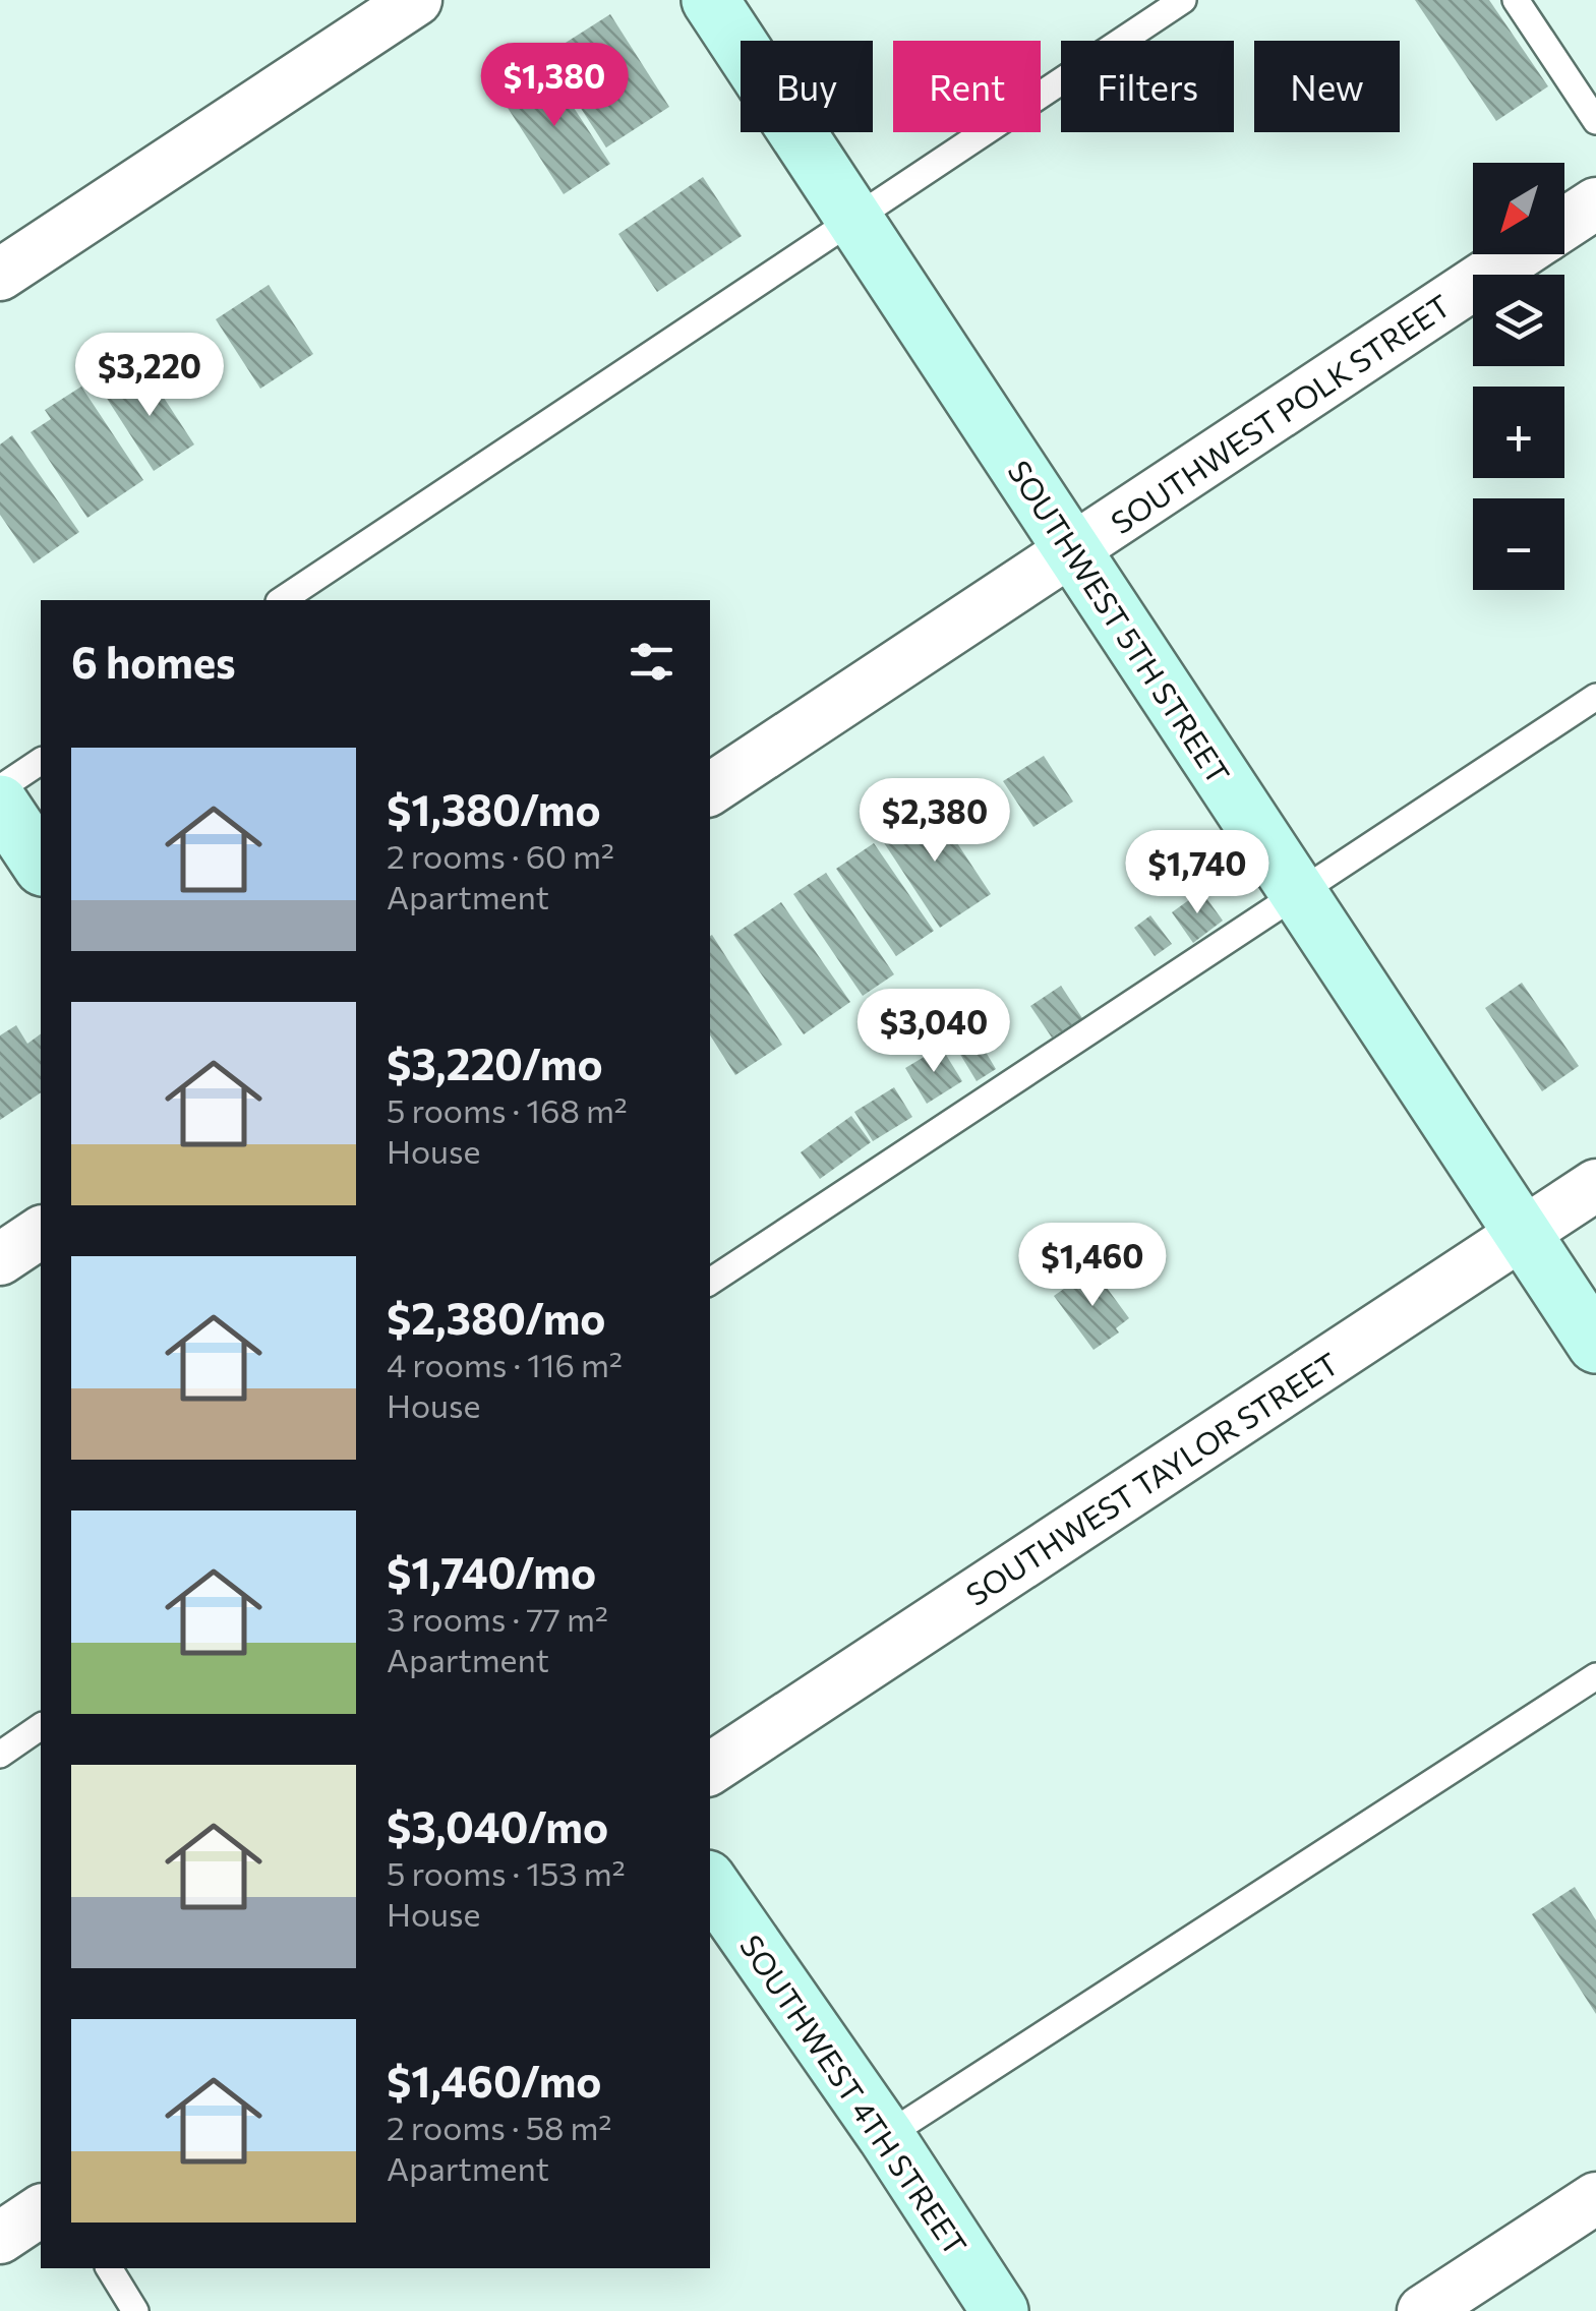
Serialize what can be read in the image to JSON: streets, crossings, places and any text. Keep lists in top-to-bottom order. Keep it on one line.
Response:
{"streets":{"street":["SOUTHWEST POLK STREET","SOUTHWEST 5TH STREET","SOUTHWEST TAYLOR STREET","SOUTHWEST 4TH STREET"]},"crossings":[["SOUTHWEST POLK STREET","SOUTHWEST 5TH STREET"],["SOUTHWEST 5TH STREET","SOUTHWEST TAYLOR STREET"]],"north":"bottom left","page":{"chip":["Buy","Rent","Filters","New"],"price":["$1,380","$3,220","$2,380","$1,740","$3,040","$1,460"],"map_buttons":["+","−"],"heading":"6 homes","list":[{"name":"$1,380/mo","note":"2 rooms · 60 m² · Apartment"},{"name":"$3,220/mo","note":"5 rooms · 168 m² · House"},{"name":"$2,380/mo","note":"4 rooms · 116 m² · House"},{"name":"$1,740/mo","note":"3 rooms · 77 m² · Apartment"},{"name":"$3,040/mo","note":"5 rooms · 153 m² · House"},{"name":"$1,460/mo","note":"2 rooms · 58 m² · Apartment"}]}}
